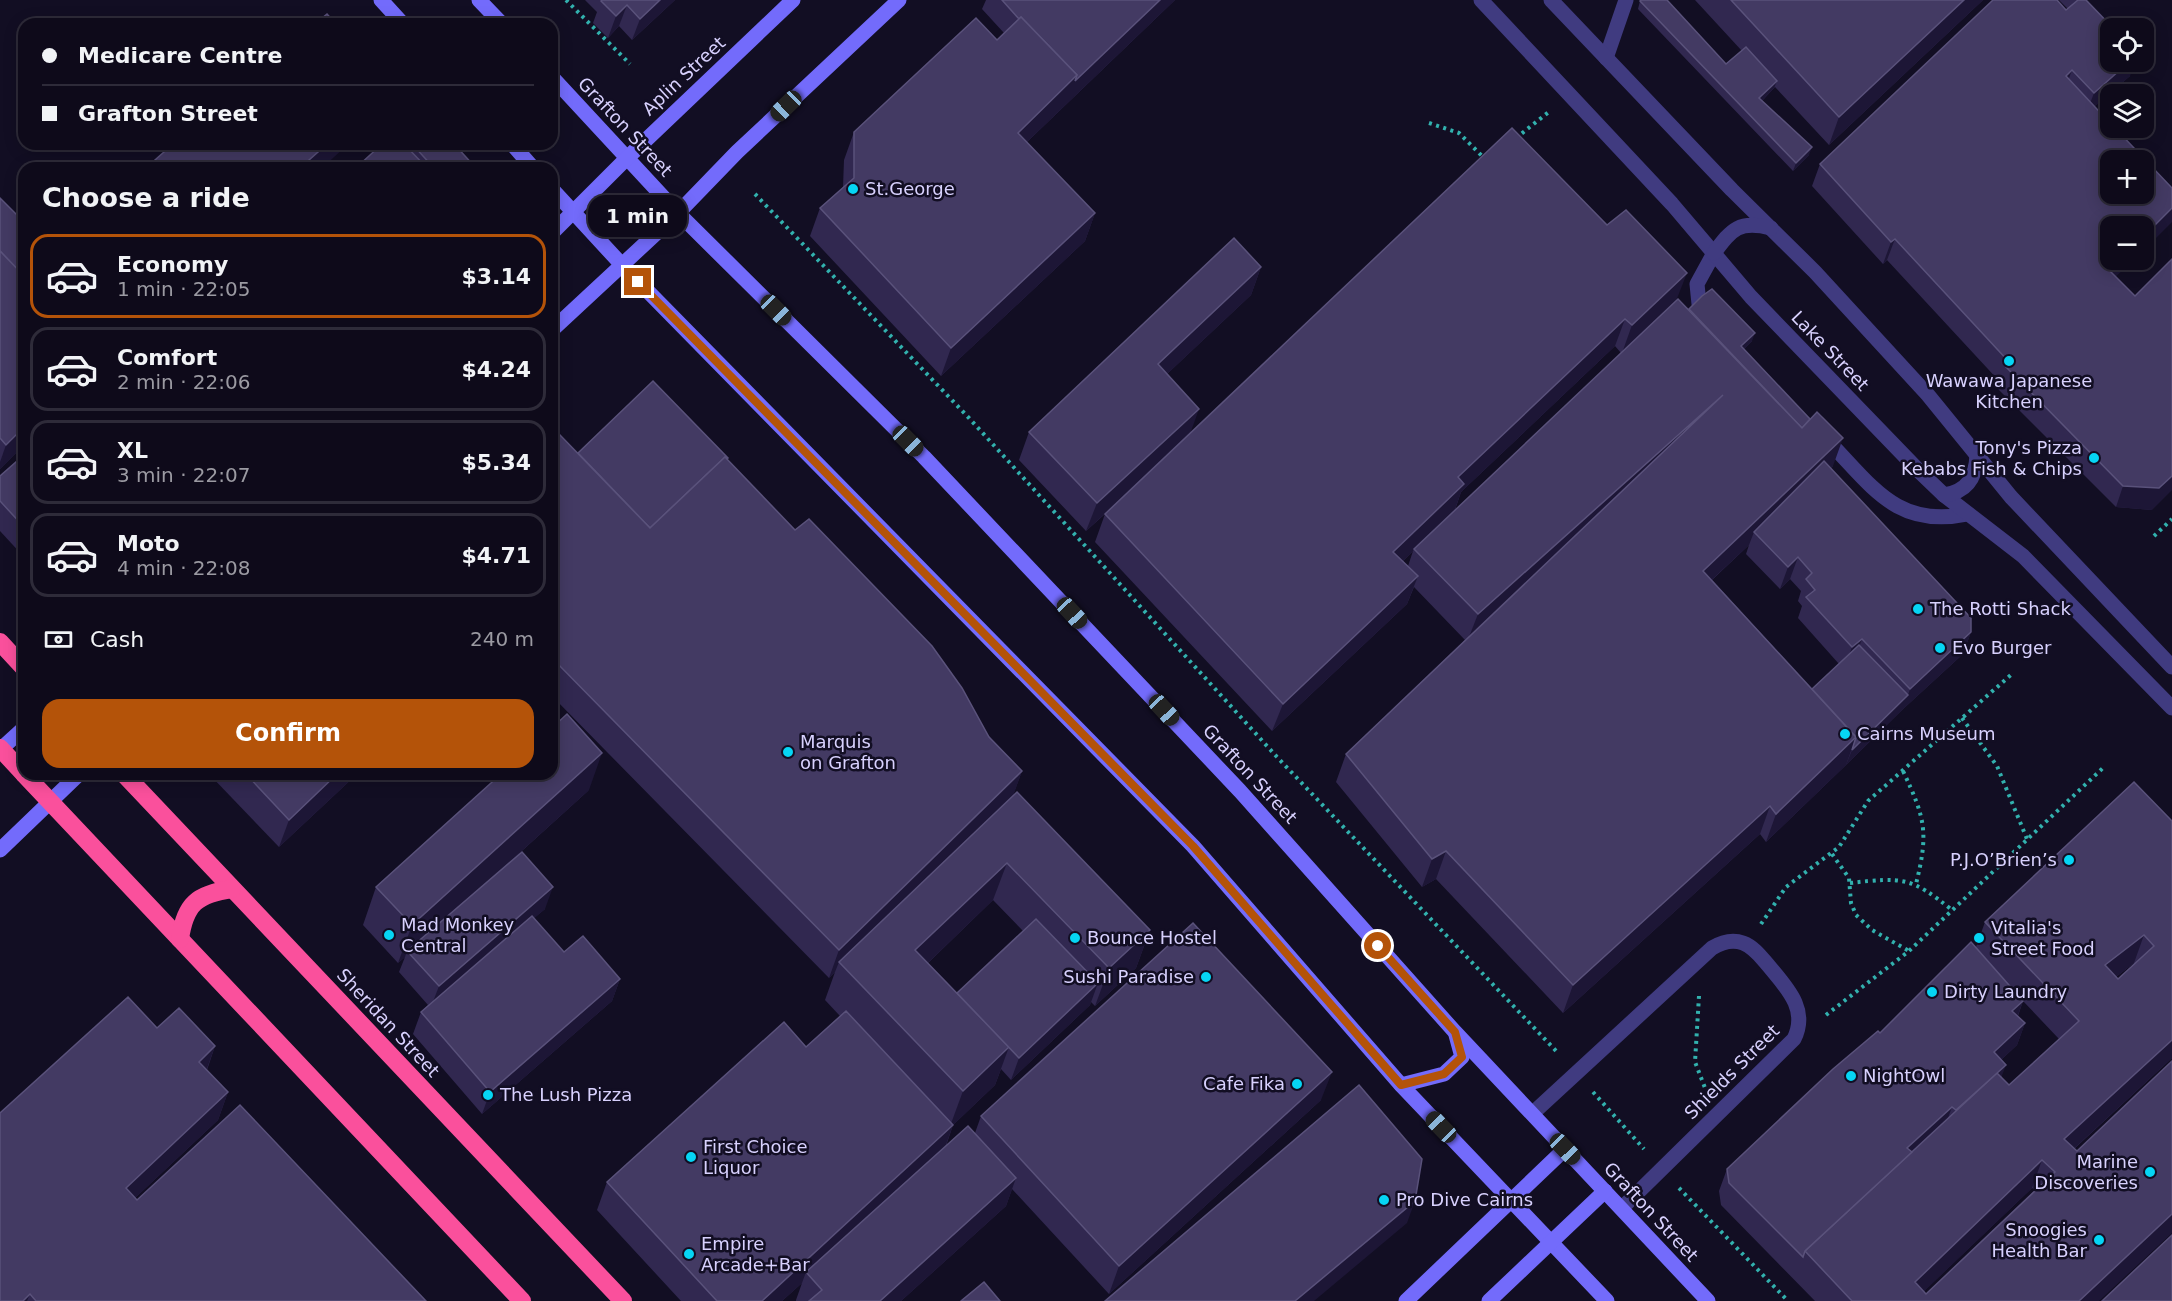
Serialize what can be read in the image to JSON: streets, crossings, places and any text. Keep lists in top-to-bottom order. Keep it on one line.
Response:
{"streets":{"highway":["Sheridan Street"],"street":["Aplin Street","Grafton Street","Lake Street","Shields Street"]},"crossings":[["Aplin Street","Grafton Street"],["Grafton Street","Shields Street"]],"places":["St.George","Wawawa Japanese Kitchen","Tony's Pizza Kebabs Fish & Chips","The Rotti Shack","Evo Burger","Cairns Museum","Marquis on Grafton","P.J.O’Brien’s","Mad Monkey Central","Bounce Hostel","Vitalia's Street Food","Sushi Paradise","Dirty Laundry","NightOwl","Cafe Fika","The Lush Pizza","First Choice Liquor","Marine Discoveries","Pro Dive Cairns","Snoogies Health Bar","Empire Arcade+Bar"],"page":{"map_buttons":["+","−"],"banner":["Medicare Centre","Grafton Street"],"heading":"Choose a ride","bubble":"1 min","list":[{"name":"Economy","note":"1 min · 22:05","value":"$3.14"},{"name":"Comfort","note":"2 min · 22:06","value":"$4.24"},{"name":"XL","note":"3 min · 22:07","value":"$5.34"},{"name":"Moto","note":"4 min · 22:08","value":"$4.71"}],"pay":["Cash","240 m"],"buttons":"Confirm"}}
